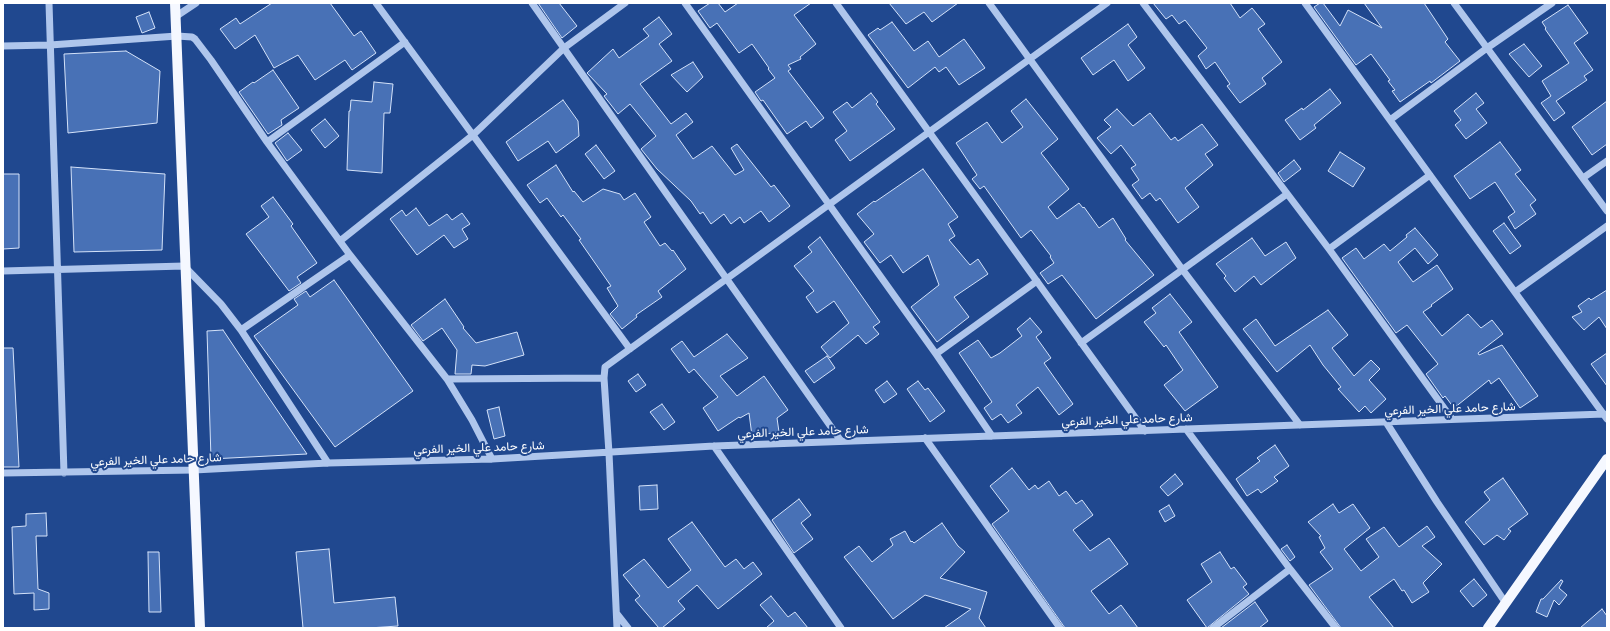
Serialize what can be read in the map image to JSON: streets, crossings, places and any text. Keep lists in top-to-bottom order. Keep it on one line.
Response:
{"streets":{"street":["شارع حامد علي الخير الفرعي"]}}
